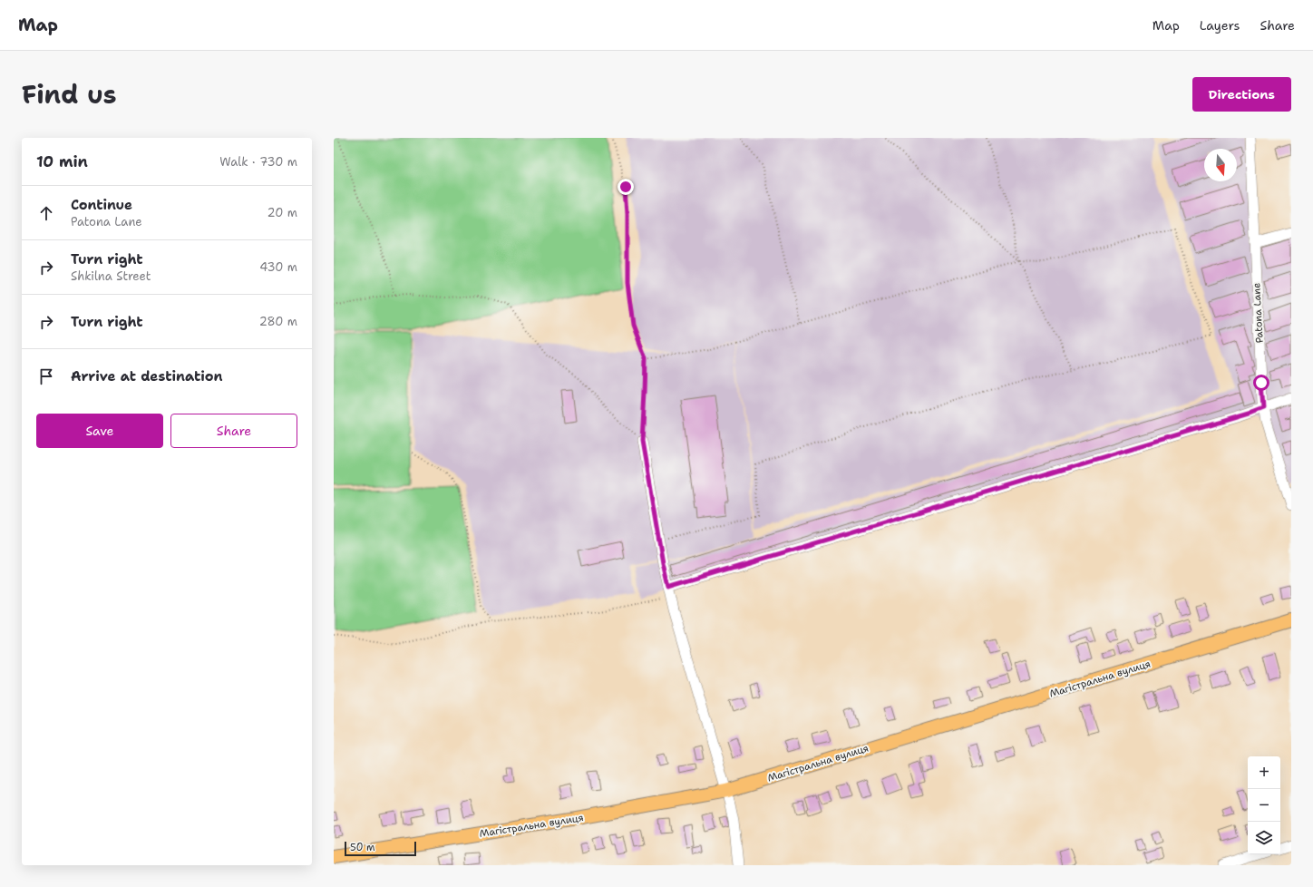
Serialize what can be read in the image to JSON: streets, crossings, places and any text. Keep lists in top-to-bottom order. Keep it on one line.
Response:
{"streets":{"main road":["Магістральна вулиця"],"street":["Patona Lane"]},"scale_bar":"50 m","north":"bottom","page":{"header":"Map","nav":["Map","Layers","Share"],"title":"Find us","buttons":["Directions",["Save","Share"]],"heading":["10 min","Walk · 730 m"],"list":[["Continue","Patona Lane","20 m"],["Turn right","Shkilna Street","430 m"],["Turn right","280 m"],"Arrive at destination"],"map_buttons":["+","−"],"scale":"50 m"}}
